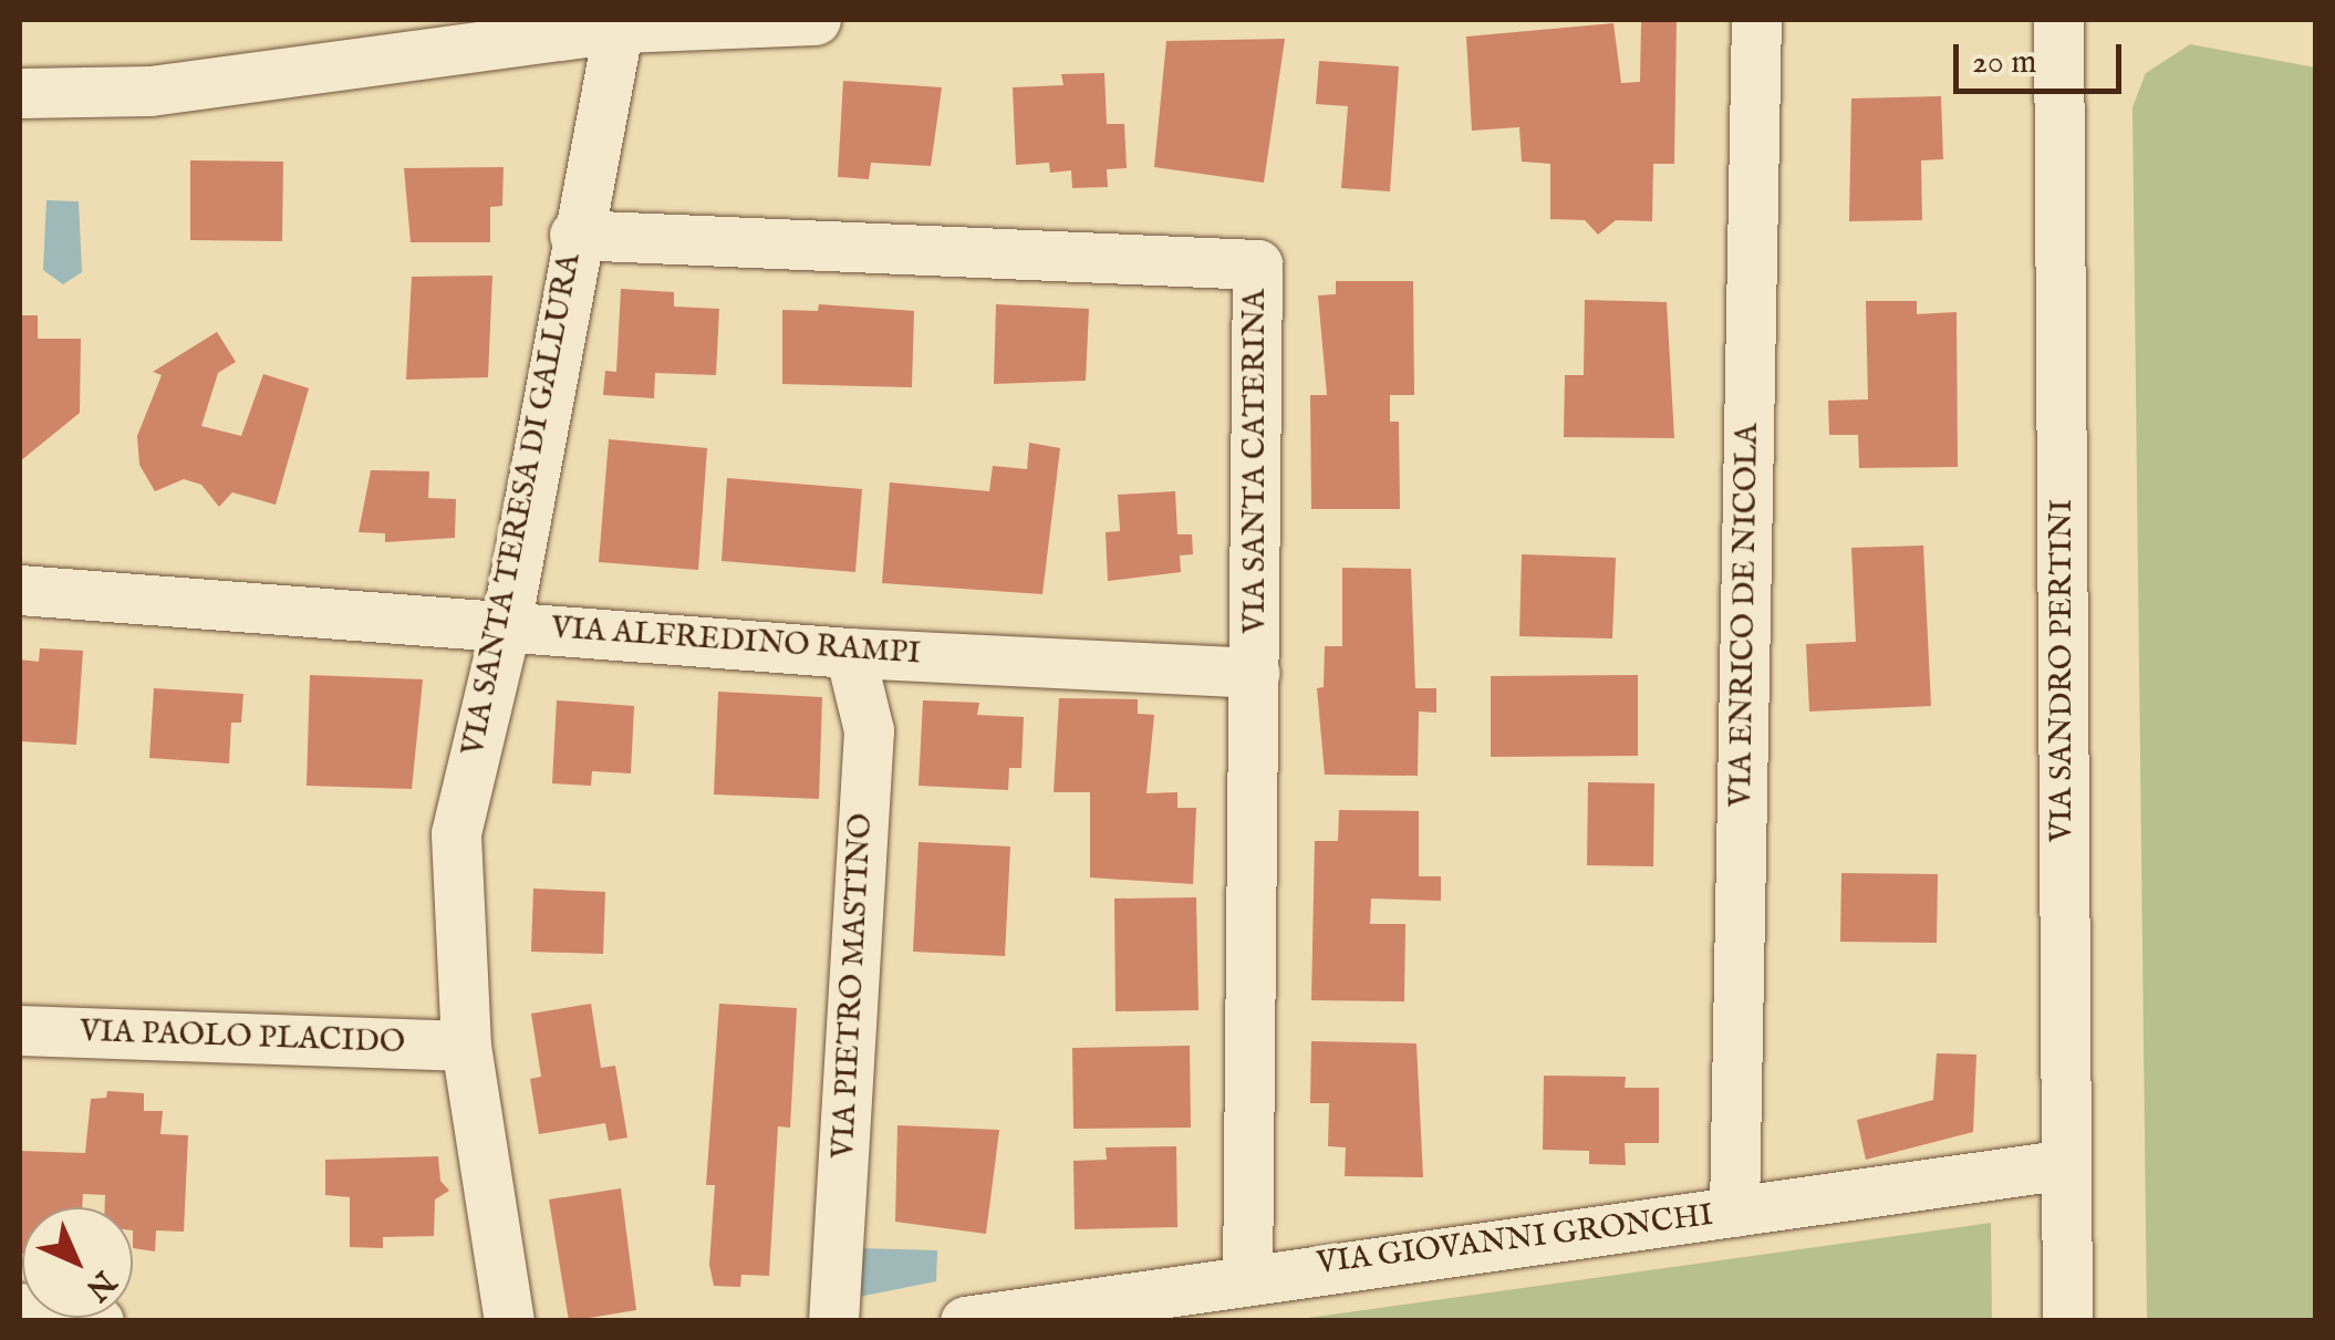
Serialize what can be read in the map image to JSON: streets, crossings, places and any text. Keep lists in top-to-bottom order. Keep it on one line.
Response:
{"streets":{"street":["VIA SANTA CATERINA","VIA SANTA TERESA DI GALLURA","VIA ENRICO DE NICOLA","VIA ALFREDINO RAMPI","VIA SANDRO PERTINI","VIA PIETRO MASTINO","VIA PAOLO PLACIDO","VIA GIOVANNI GRONCHI"]},"crossings":[["VIA SANTA CATERINA","VIA SANTA TERESA DI GALLURA"],["VIA SANTA CATERINA","VIA ALFREDINO RAMPI"],["VIA SANTA CATERINA","VIA GIOVANNI GRONCHI"],["VIA SANTA TERESA DI GALLURA","VIA ALFREDINO RAMPI"],["VIA SANTA TERESA DI GALLURA","VIA PAOLO PLACIDO"],["VIA ENRICO DE NICOLA","VIA GIOVANNI GRONCHI"],["VIA ALFREDINO RAMPI","VIA PIETRO MASTINO"],["VIA SANDRO PERTINI","VIA GIOVANNI GRONCHI"]],"scale_bar":"20 m","north":"bottom right"}
